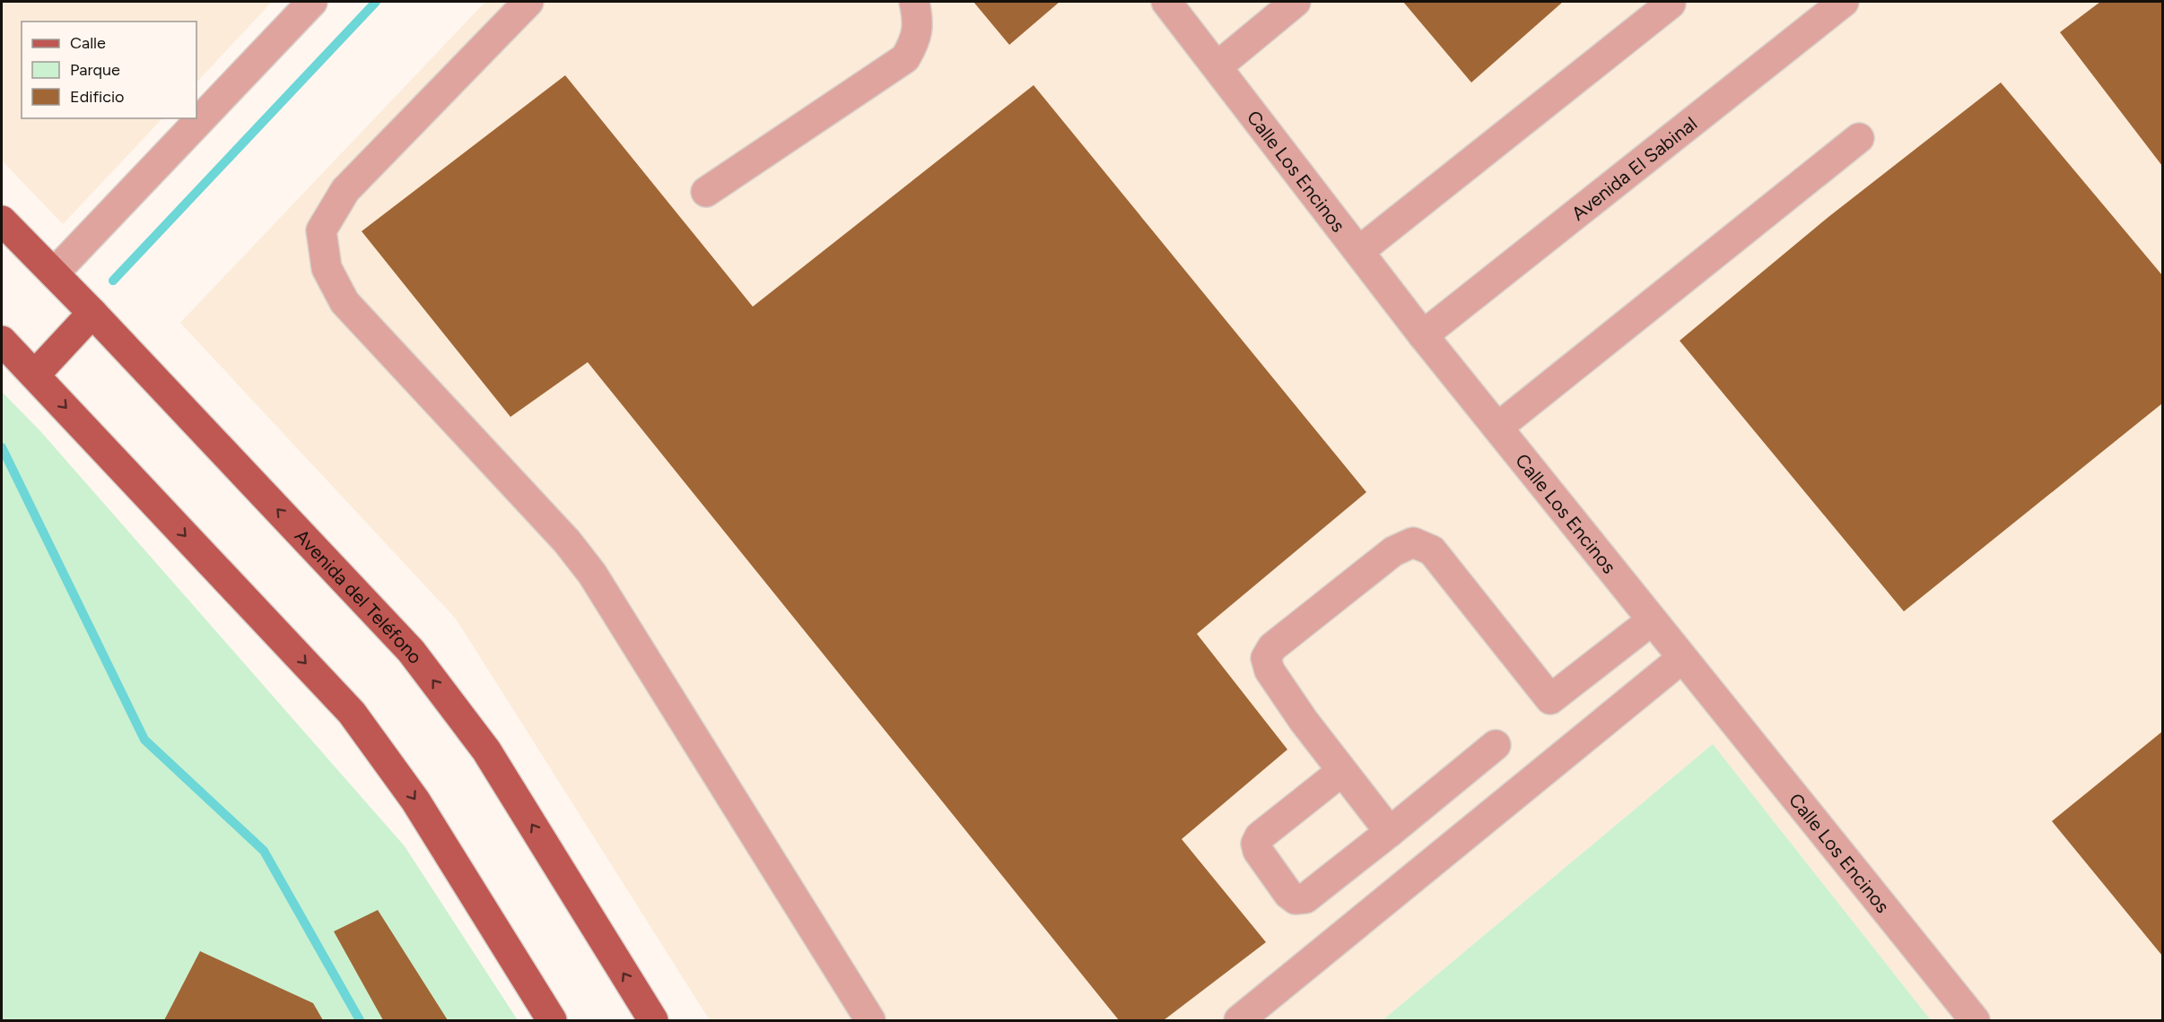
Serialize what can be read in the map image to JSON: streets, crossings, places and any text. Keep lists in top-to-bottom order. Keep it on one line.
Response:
{"streets":{"main road":["Avenida del Teléfono"],"street":["Avenida El Sabinal","Calle Los Encinos"]},"crossings":[["Avenida El Sabinal","Calle Los Encinos"]],"legend":["Calle","Parque","Edificio"]}
